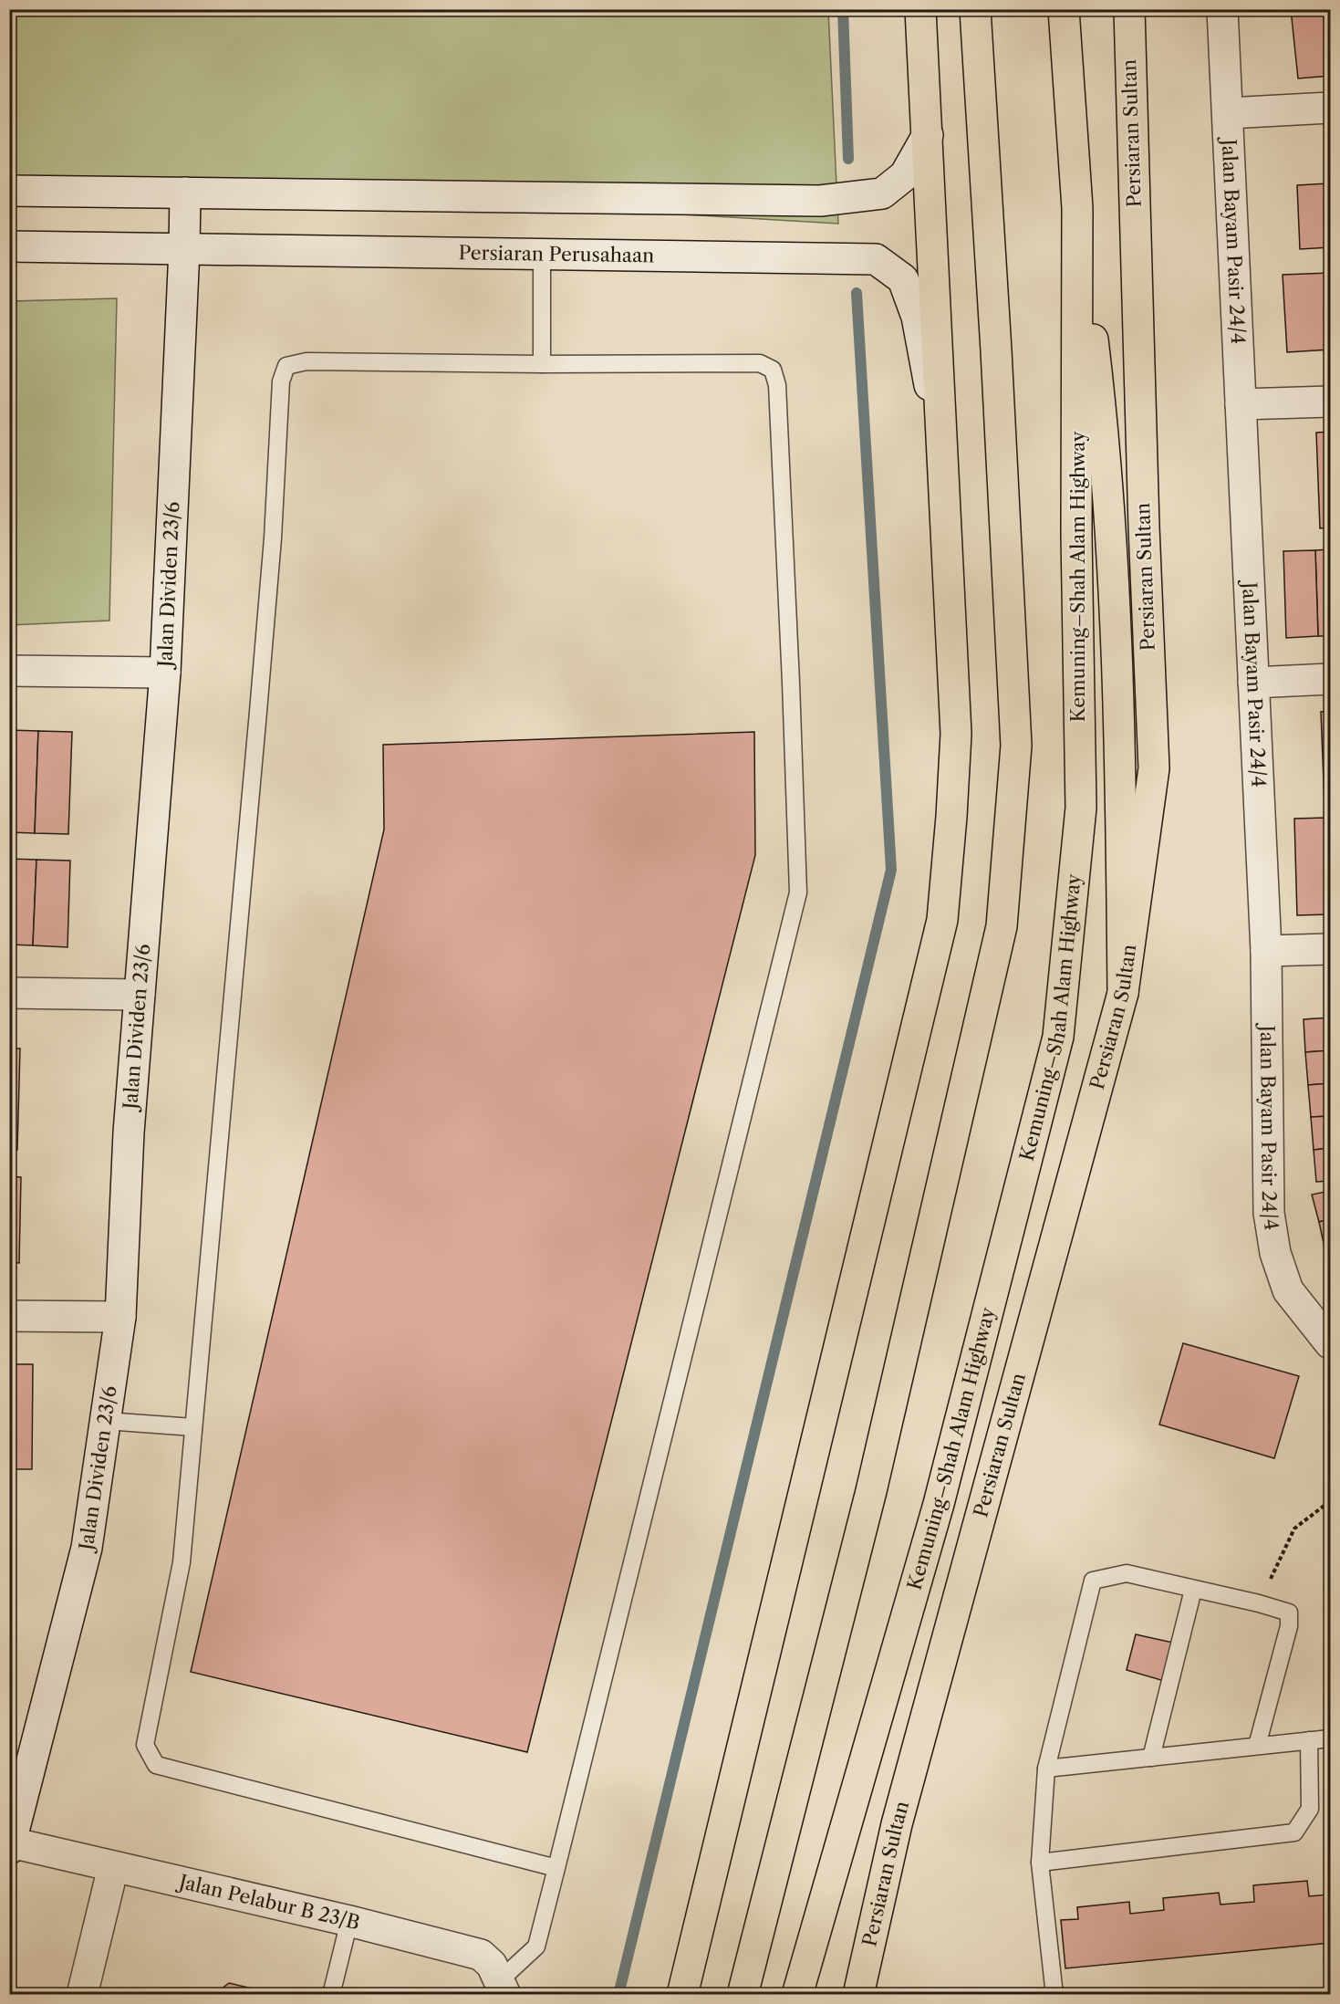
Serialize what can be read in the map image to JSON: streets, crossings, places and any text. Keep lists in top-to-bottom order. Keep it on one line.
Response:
{"streets":{"main road":["Persiaran Sultan","Kemuning–Shah Alam Highway"],"street":["Jalan Bayam Pasir 24/4","Persiaran Perusahaan","Jalan Dividen 23/6","Jalan Pelabur B 23/B"]},"crossings":[["Persiaran Perusahaan","Jalan Dividen 23/6"],["Jalan Dividen 23/6","Jalan Pelabur B 23/B"]]}
